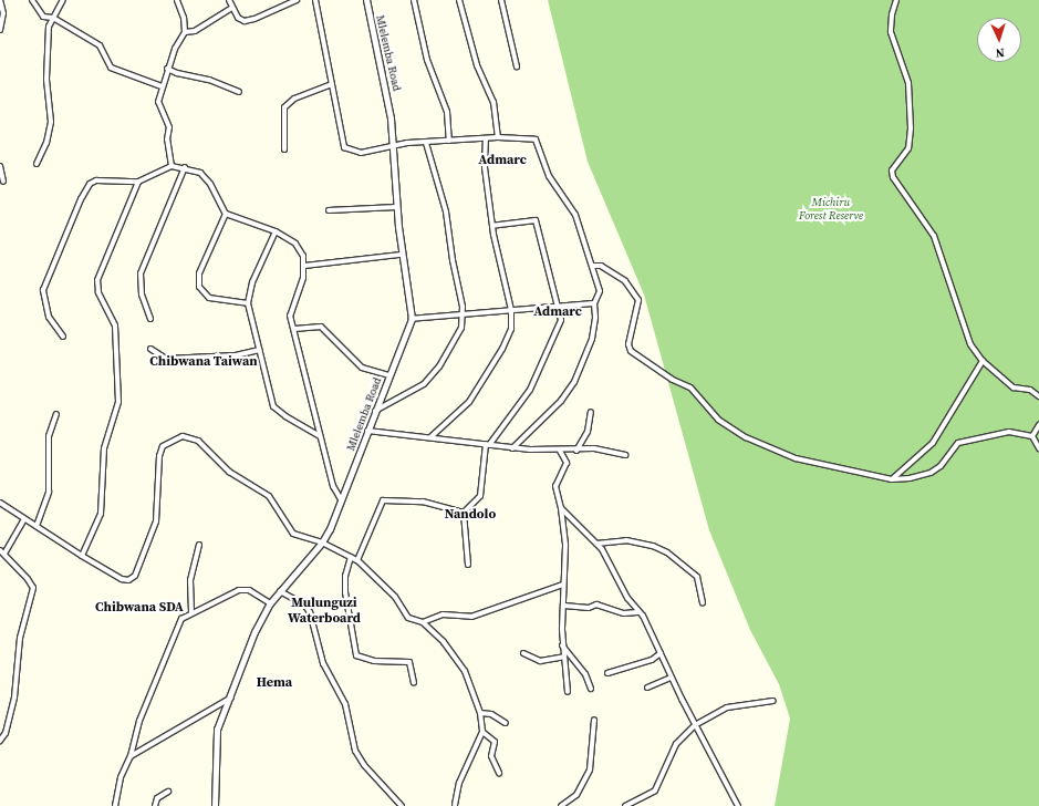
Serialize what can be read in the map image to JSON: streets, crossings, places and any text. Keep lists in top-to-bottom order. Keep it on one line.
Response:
{"streets":{"street":["Mlelemba Road"]},"districts":["Admarc","Admarc","Chibwana Taiwan","Nandolo","Mulunguzi Waterboard","Chibwana SDA","Hema"],"parks":["Michiru Forest Reserve"],"north":"bottom"}
